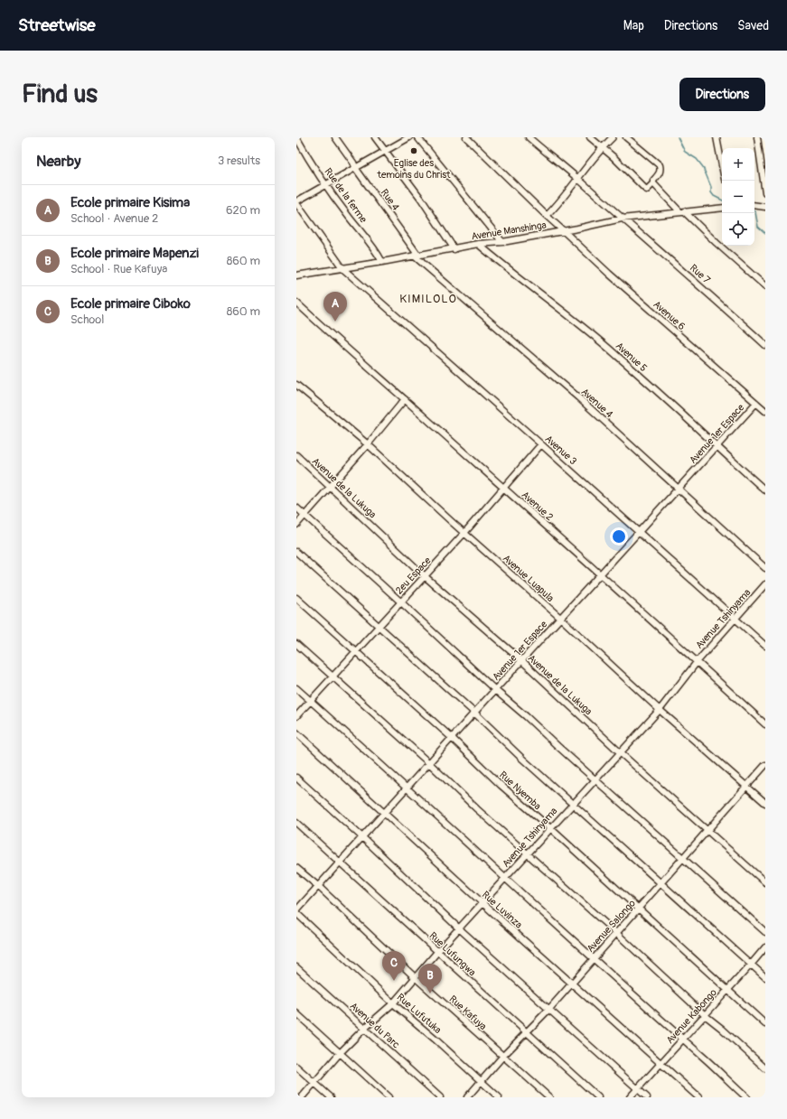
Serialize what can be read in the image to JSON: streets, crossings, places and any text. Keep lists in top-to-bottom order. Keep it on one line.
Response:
{"streets":{"street":["Rue de la ferme","Rue 4","Avenue Manshinga","Rue 7","Avenue 6","Avenue 5","Avenue 4","Avenue 1er Espace","Avenue 3","Avenue de la Lukuga","Avenue 2","2eu Espace","Avenue Luapula","Avenue Tshinyama","Rue Nyemba","Rue Luvinza","Avenue Salongo","Rue Lufungwa","Rue Kafuya","Rue Lufutuka","Avenue Kabongo","Avenue du Parc"]},"crossings":[["Rue de la ferme","Avenue Manshinga"],["Rue 4","Avenue Manshinga"],["Rue 4","Avenue 4"],["Avenue Manshinga","Rue 7"],["Avenue Manshinga","Avenue 6"],["Avenue Manshinga","Avenue 5"],["Avenue Manshinga","Avenue 4"],["Avenue Manshinga","Avenue 3"],["Avenue 6","Avenue 1er Espace"],["Avenue 5","Avenue 1er Espace"],["Avenue 4","Avenue 1er Espace"],["Avenue 1er Espace","Avenue 3"],["Avenue 1er Espace","Avenue de la Lukuga"],["Avenue 1er Espace","Avenue 2"],["Avenue 1er Espace","Avenue Luapula"],["Avenue 1er Espace","Rue Nyemba"],["Avenue 1er Espace","Rue Luvinza"],["Avenue 1er Espace","Rue Lufungwa"],["Avenue 1er Espace","Rue Kafuya"],["Avenue 3","2eu Espace"],["Avenue 3","Avenue Tshinyama"],["Avenue de la Lukuga","2eu Espace"],["Avenue de la Lukuga","Avenue Tshinyama"],["Avenue de la Lukuga","Avenue Salongo"],["Avenue 2","2eu Espace"],["Avenue 2","Avenue Tshinyama"],["2eu Espace","Avenue Luapula"],["2eu Espace","Rue Nyemba"],["Avenue Luapula","Avenue Tshinyama"],["Avenue Luapula","Avenue Salongo"],["Avenue Tshinyama","Rue Nyemba"],["Avenue Tshinyama","Rue Luvinza"],["Avenue Tshinyama","Rue Lufungwa"],["Avenue Tshinyama","Rue Kafuya"],["Avenue Tshinyama","Rue Lufutuka"],["Avenue Tshinyama","Avenue du Parc"],["Rue Nyemba","Avenue Salongo"],["Rue Nyemba","Avenue Kabongo"],["Rue Luvinza","Avenue Salongo"],["Rue Luvinza","Avenue Kabongo"],["Avenue Salongo","Rue Lufungwa"],["Avenue Salongo","Rue Kafuya"],["Avenue Salongo","Rue Lufutuka"]],"districts":["KIMILOLO"],"places":["Eglise des temoins du Christ"],"page":{"header":"Streetwise","nav":["Map","Directions","Saved"],"buttons":"Directions","title":"Find us","heading":["Nearby","3 results"],"map_buttons":["+","−"],"list":[{"mark":"A","name":"Ecole primaire Kisima","note":"School · Avenue 2","value":"620 m"},{"mark":"B","name":"Ecole primaire Mapenzi","note":"School · Rue Kafuya","value":"860 m"},{"mark":"C","name":"Ecole primaire Ciboko","note":"School","value":"860 m"}],"pins":["A","C","B"]}}
